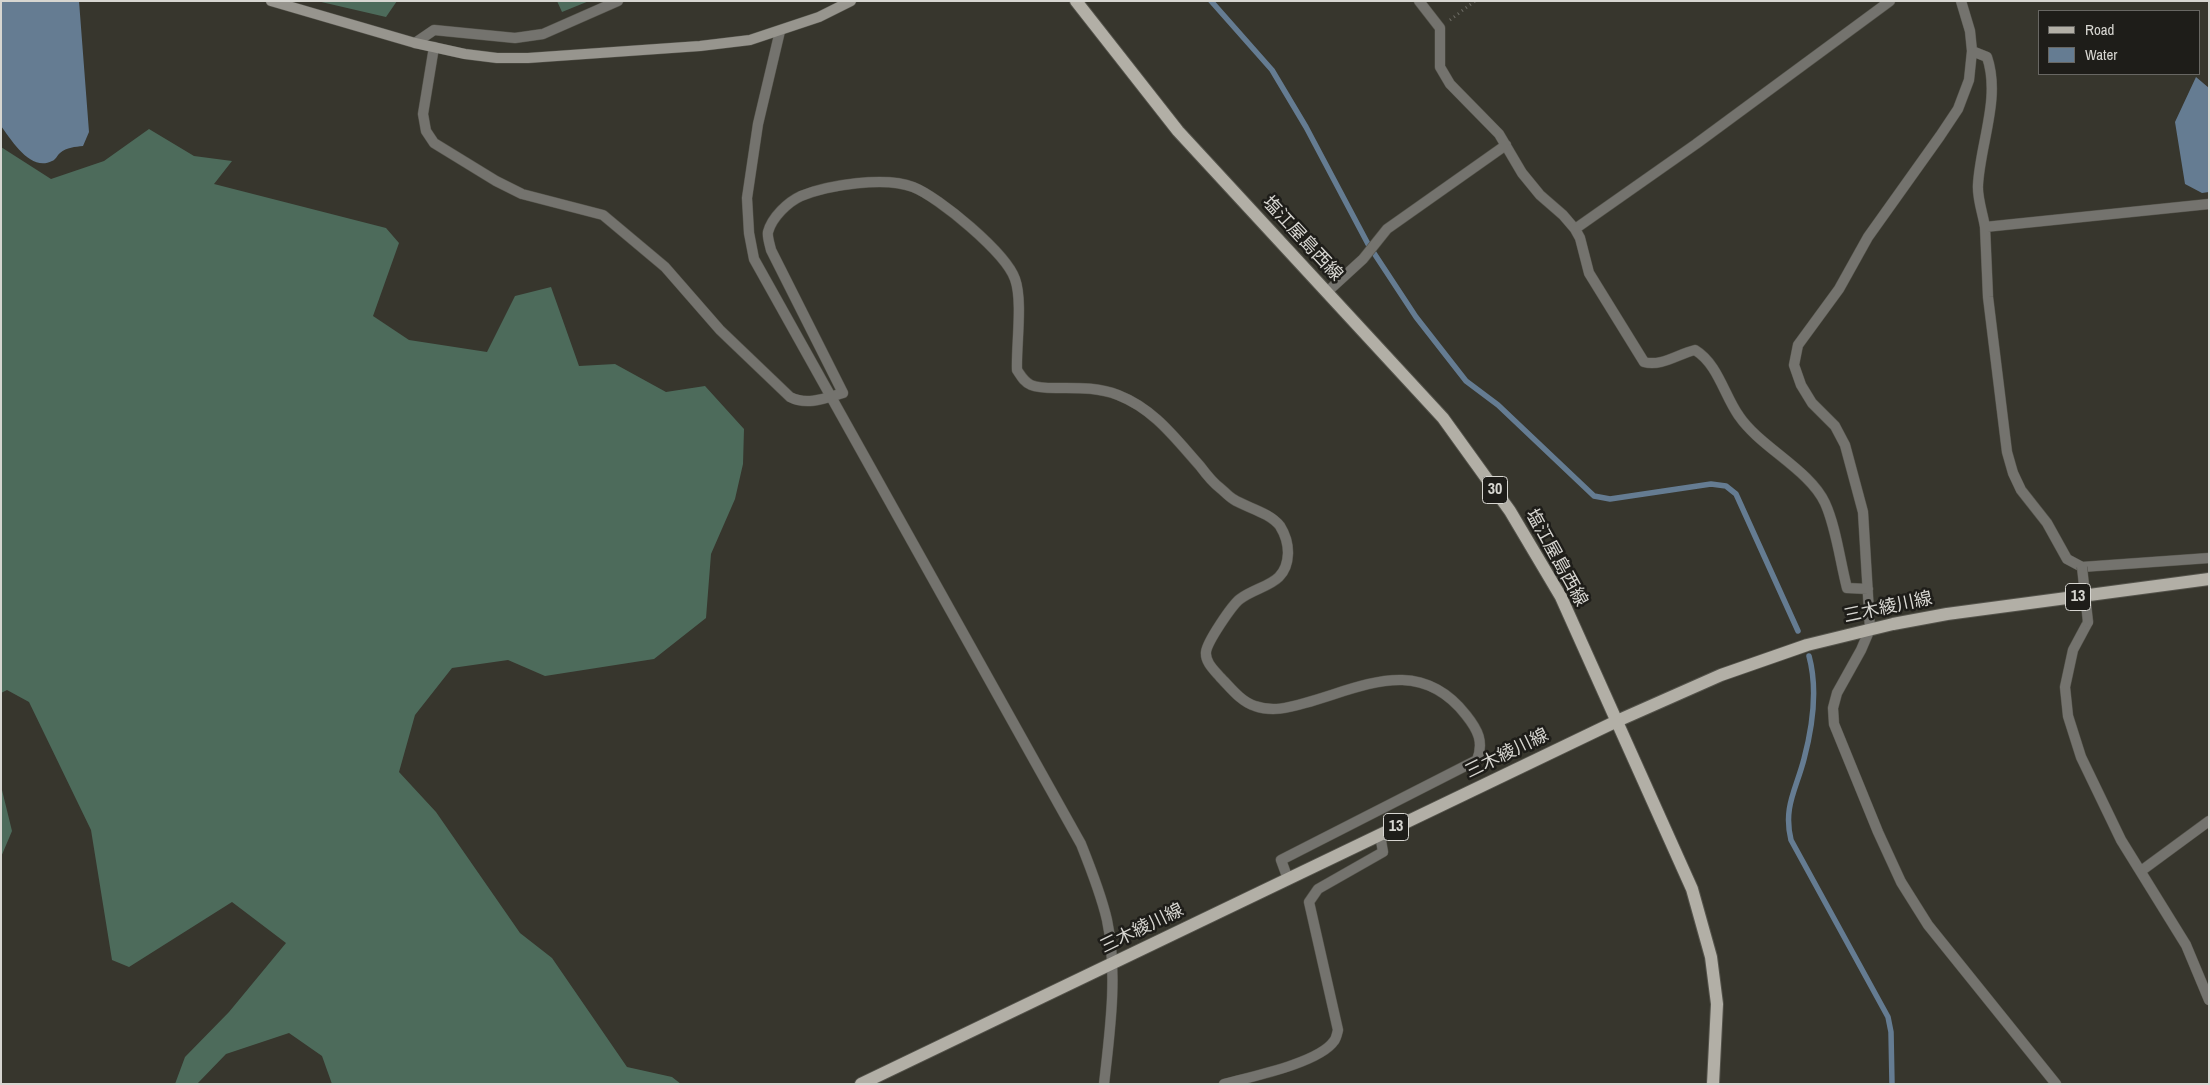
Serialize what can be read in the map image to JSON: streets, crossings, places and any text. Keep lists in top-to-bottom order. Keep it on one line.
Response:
{"streets":{"main road":["塩江屋島西線","30","13","三木綾川線"]},"crossings":[["塩江屋島西線","三木綾川線"]],"legend":["Road","Water"]}
